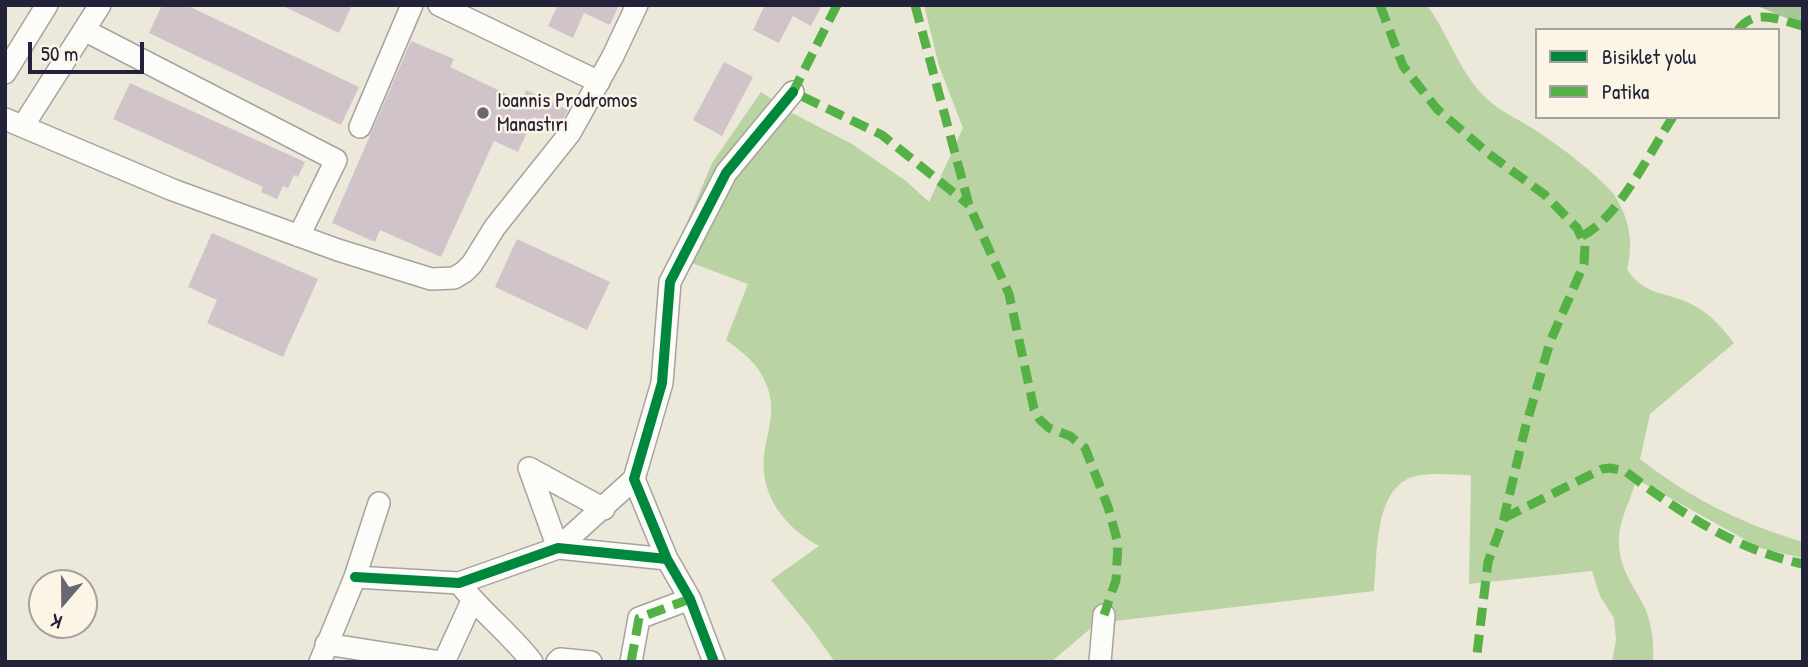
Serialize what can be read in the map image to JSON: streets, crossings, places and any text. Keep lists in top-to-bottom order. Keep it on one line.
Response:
{"places":["Ioannis Prodromos Manastırı"],"legend":["Bisiklet yolu","Patika"],"scale_bar":"50 m","north":"bottom"}
